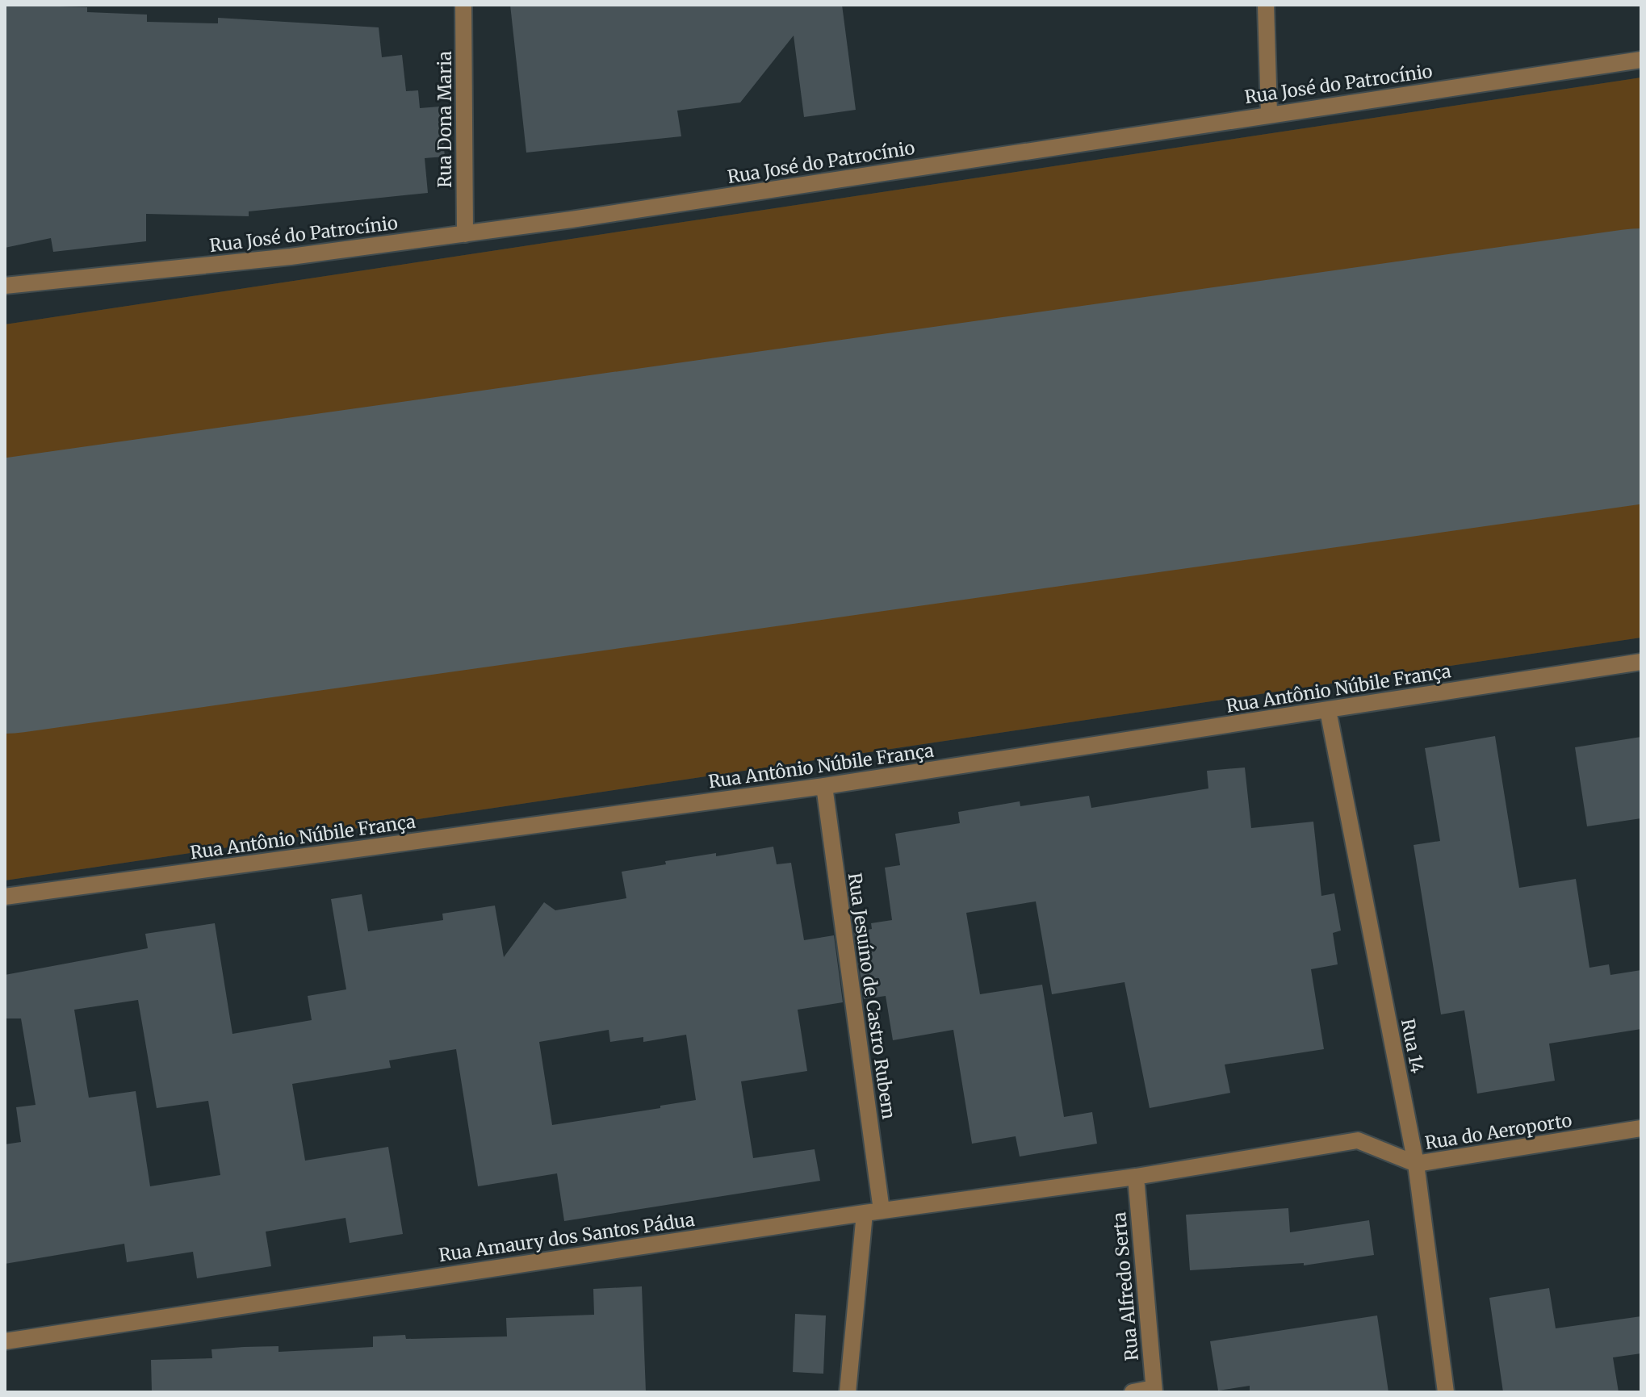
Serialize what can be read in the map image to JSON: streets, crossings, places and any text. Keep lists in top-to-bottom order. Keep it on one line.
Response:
{"streets":{"street":["Rua José do Patrocínio","Rua Dona Maria","Rua Antônio Núbile França","Rua Jesuíno de Castro Rubem","Rua 14","Rua do Aeroporto","Rua Amaury dos Santos Pádua","Rua Alfredo Serta"]},"crossings":[["Rua José do Patrocínio","Rua Dona Maria"],["Rua Antônio Núbile França","Rua Jesuíno de Castro Rubem"],["Rua Antônio Núbile França","Rua 14"],["Rua Jesuíno de Castro Rubem","Rua Amaury dos Santos Pádua"],["Rua 14","Rua do Aeroporto"],["Rua do Aeroporto","Rua Amaury dos Santos Pádua"],["Rua do Aeroporto","Rua Alfredo Serta"],["Rua Amaury dos Santos Pádua","Rua Alfredo Serta"]]}
